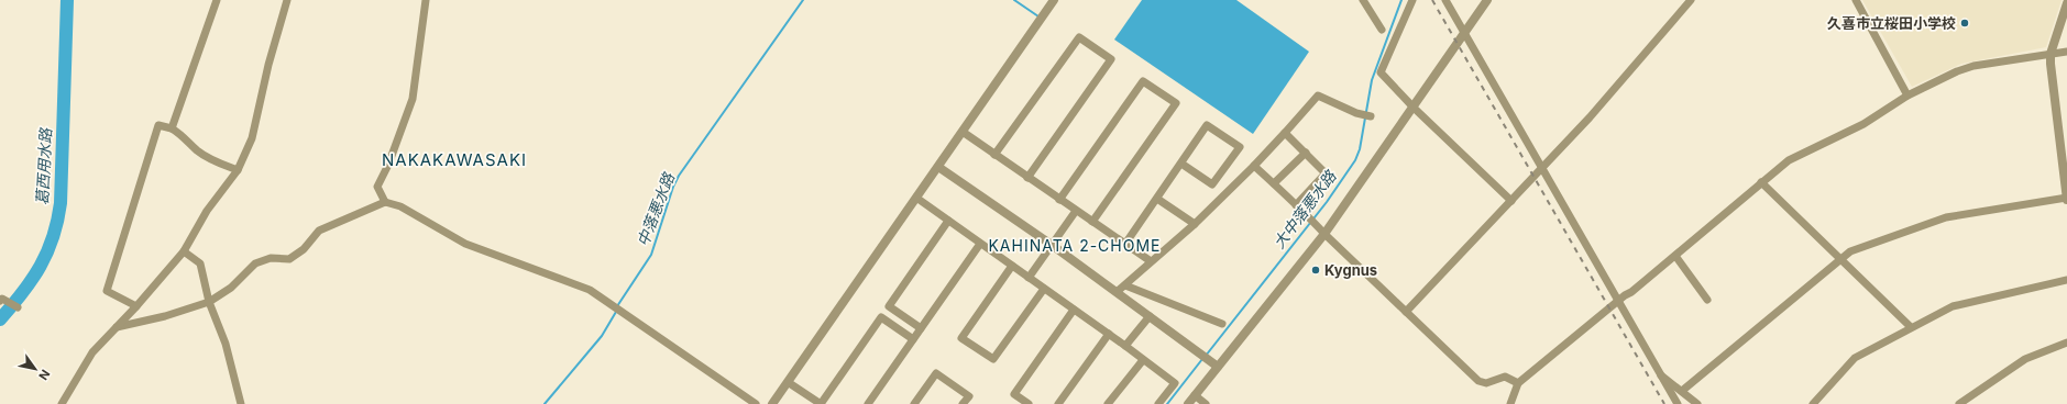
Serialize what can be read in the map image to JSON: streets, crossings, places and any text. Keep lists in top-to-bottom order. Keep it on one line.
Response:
{"districts":["NAKAKAWASAKI","KAHINATA 2-CHOME"],"water":["葛西用水路","中落悪水路","大中落悪水路"],"places":["久喜市立桜田小学校","Kygnus"],"north":"bottom right"}
